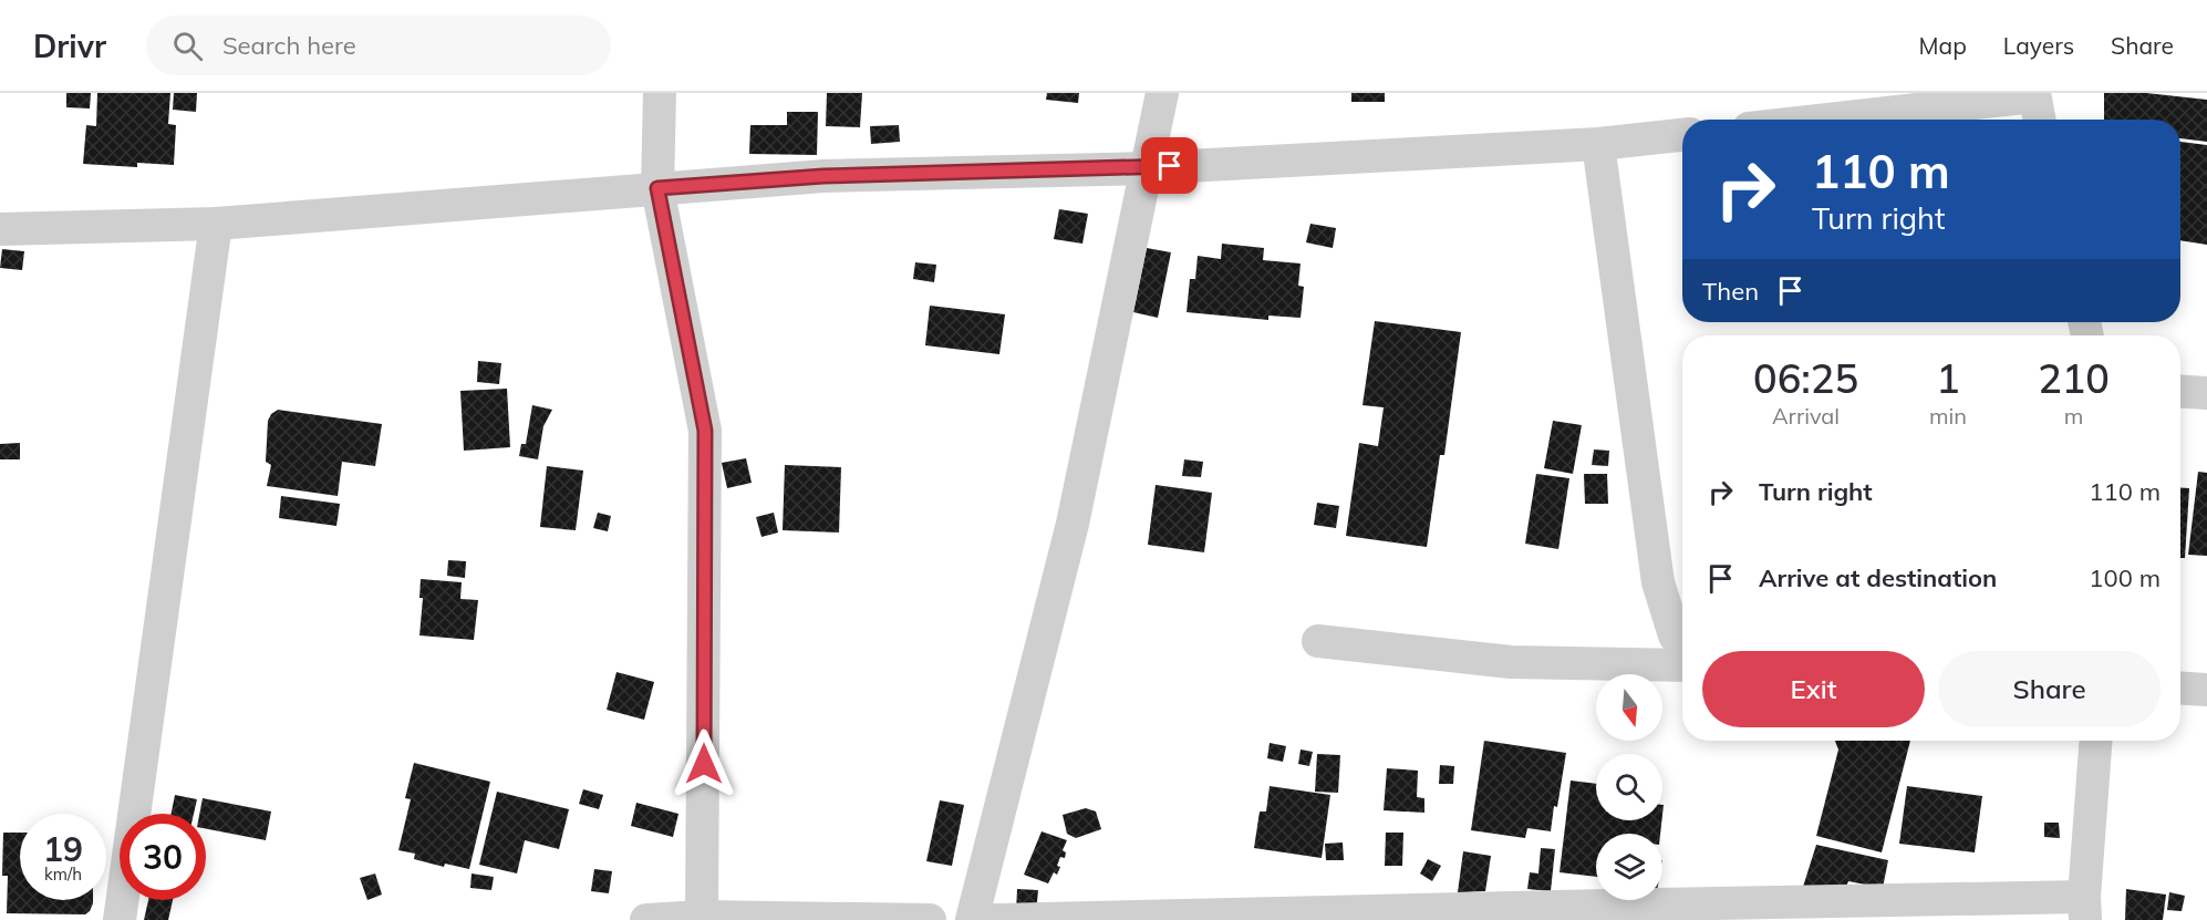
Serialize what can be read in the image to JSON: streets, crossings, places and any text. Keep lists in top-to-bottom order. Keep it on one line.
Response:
{"north":"bottom","page":{"header":"Drivr","search":"Search here","nav":["Map","Layers","Share"],"turn":["110 m","Turn right"],"then":"Then","eta":["06:25","Arrival","1","min","210","m"],"list":[{"name":"Turn right","value":"110 m"},{"name":"Arrive at destination","value":"100 m"}],"buttons":["Exit","Share"],"speed":"19 km/h","limit":"30"}}
